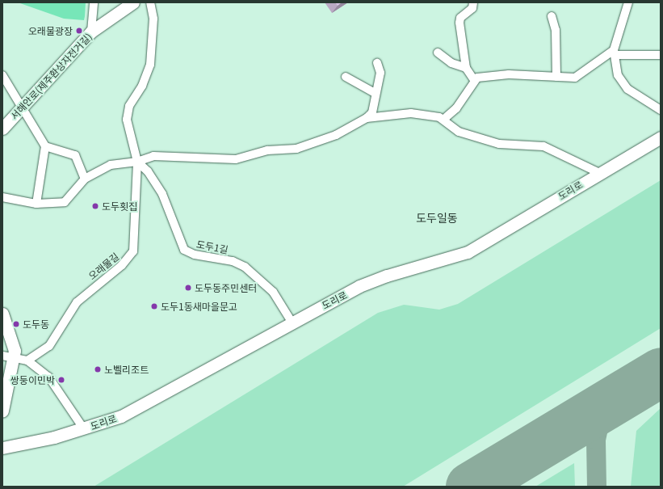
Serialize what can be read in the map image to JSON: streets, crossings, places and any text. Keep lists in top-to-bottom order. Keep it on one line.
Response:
{"streets":{"street":["서해안로(제주환상자전거길)","도리로","도두1길","오래물길"]},"crossings":[["도리로","도두1길"],["도두1길","오래물길"]],"districts":["도두일동"],"places":["오래물광장","도두횟집","도두동주민센터","도두1동새마을문고","도두동","노벨리조트","쌍둥이민박"]}
